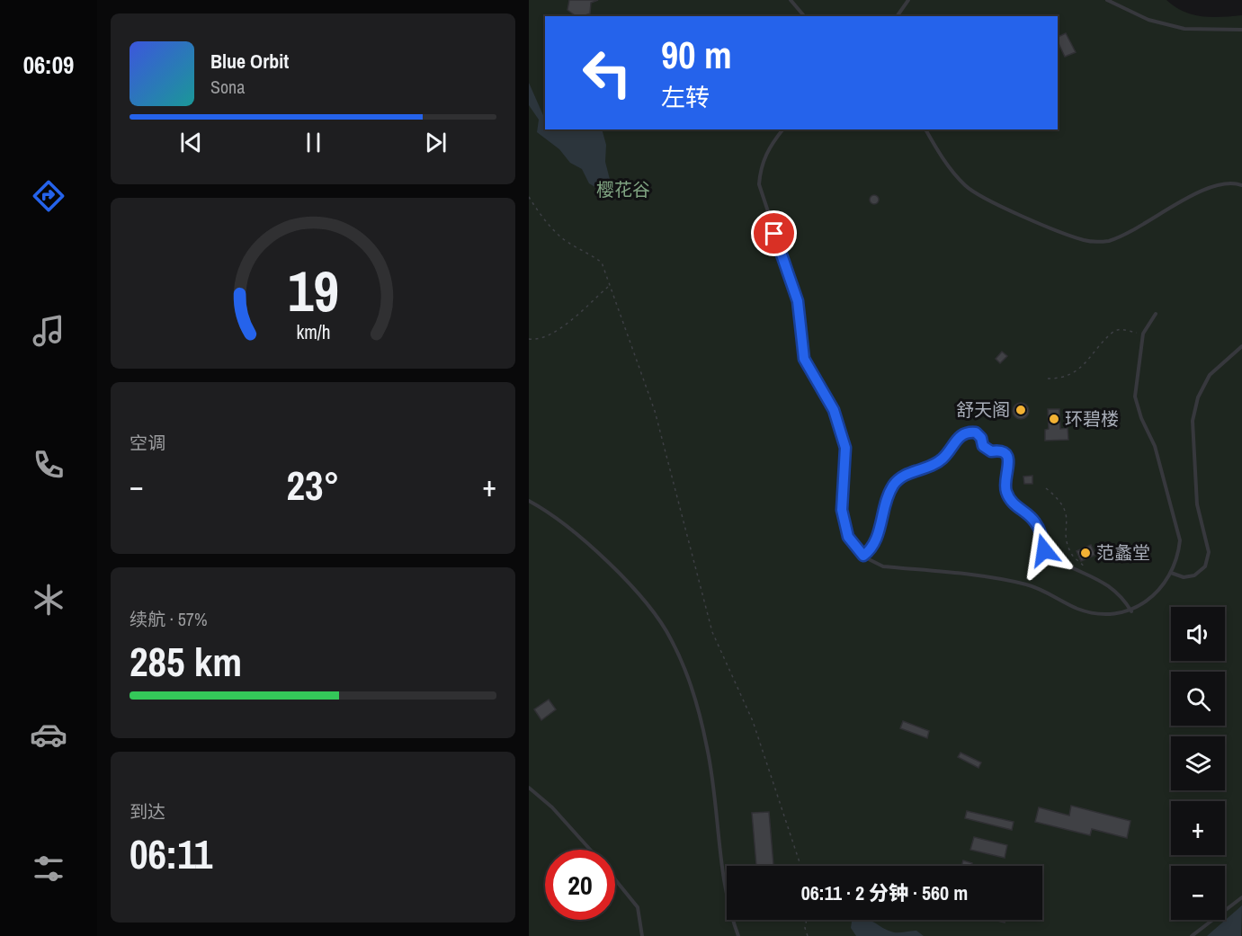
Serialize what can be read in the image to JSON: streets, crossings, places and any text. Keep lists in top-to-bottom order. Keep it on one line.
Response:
{"parks":["樱花谷"],"places":["舒天阁","环碧楼","范蠡堂"],"page":{"tabs":"06:09","turn":["90 m","左转"],"song":["Blue Orbit","Sona"],"tile":["空调",["续航 · 57%","285 km"],["到达","06:11"]],"heat":["−","23°","+"],"map_buttons":["+","−"],"limit":"20","trip":"06:11 · 2 分钟 · 560 m","gauge":["19","km/h"]}}
